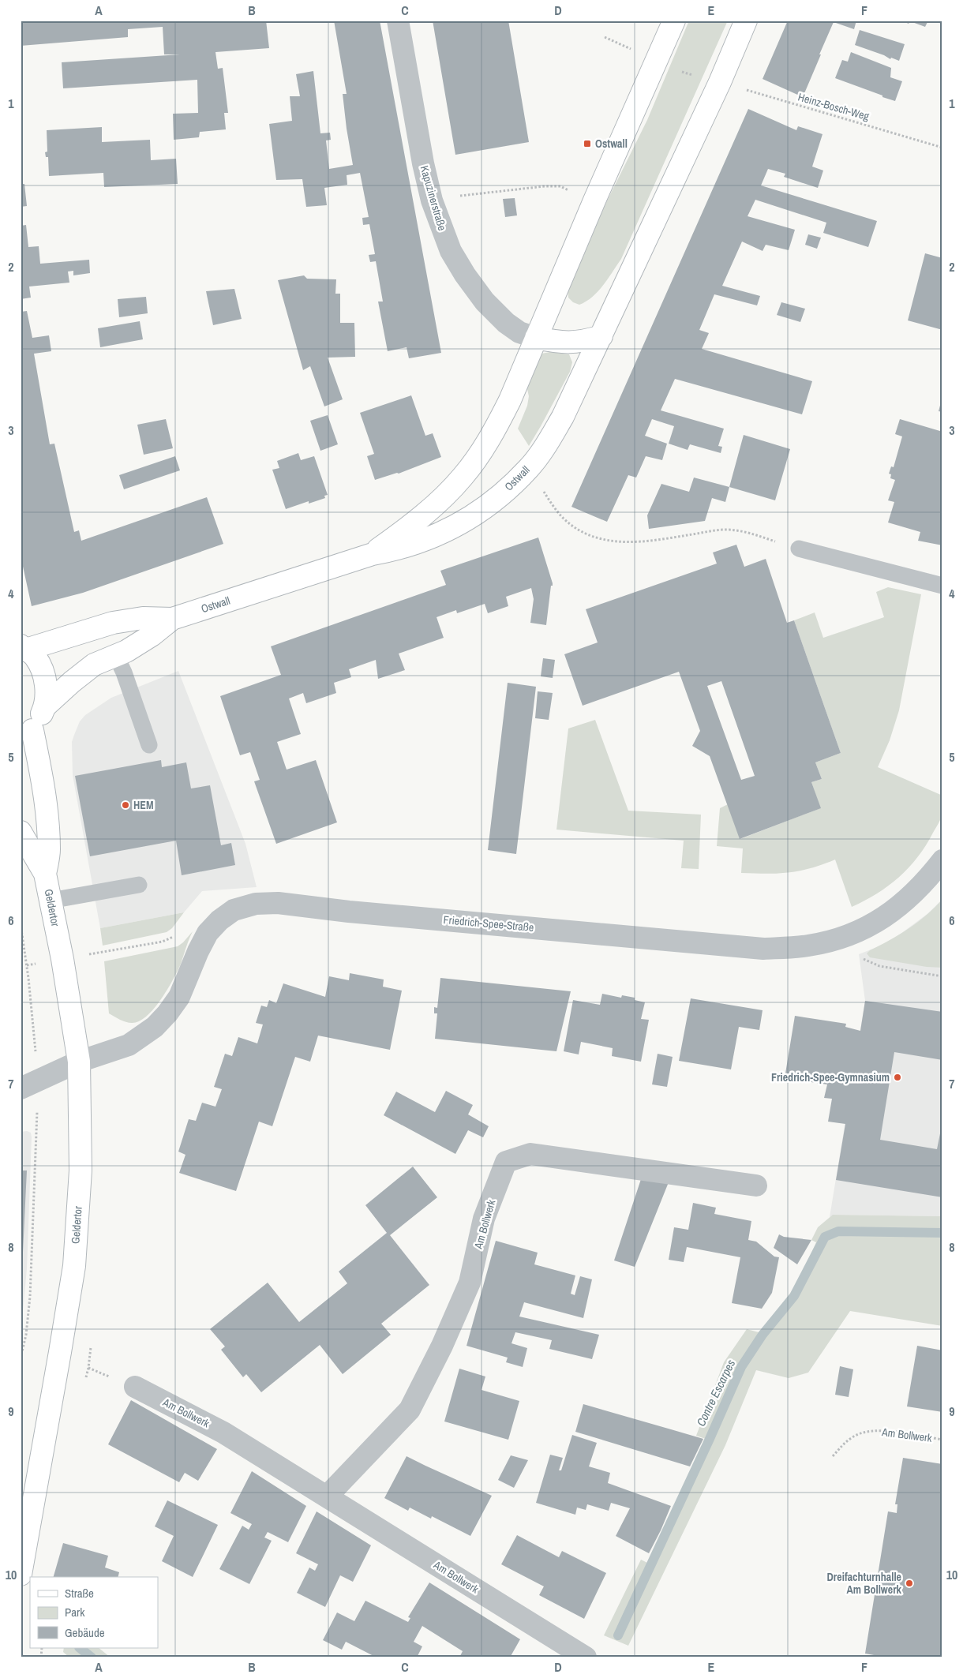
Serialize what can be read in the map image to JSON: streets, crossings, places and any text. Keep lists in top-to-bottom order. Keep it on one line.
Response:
{"streets":{"main road":["Ostwall","Geldertor"],"street":["Kapuzinerstraße","Friedrich-Spee-Straße","Am Bollwerk"],"path":["Heinz-Bosch-Weg"]},"crossings":[["Heinz-Bosch-Weg","Ostwall"],["Kapuzinerstraße","Ostwall"],["Geldertor","Friedrich-Spee-Straße"]],"water":["Contre Escarpes"],"places":{"transit":["Ostwall"],"other":["HEM","Friedrich-Spee-Gymnasium","Dreifachturnhalle Am Bollwerk"]},"legend":["Straße","Park","Gebäude"],"grid":{"columns":["A","B","C","D","E","F"],"rows":["1","2","3","4","5","6","7","8","9","10"]}}
